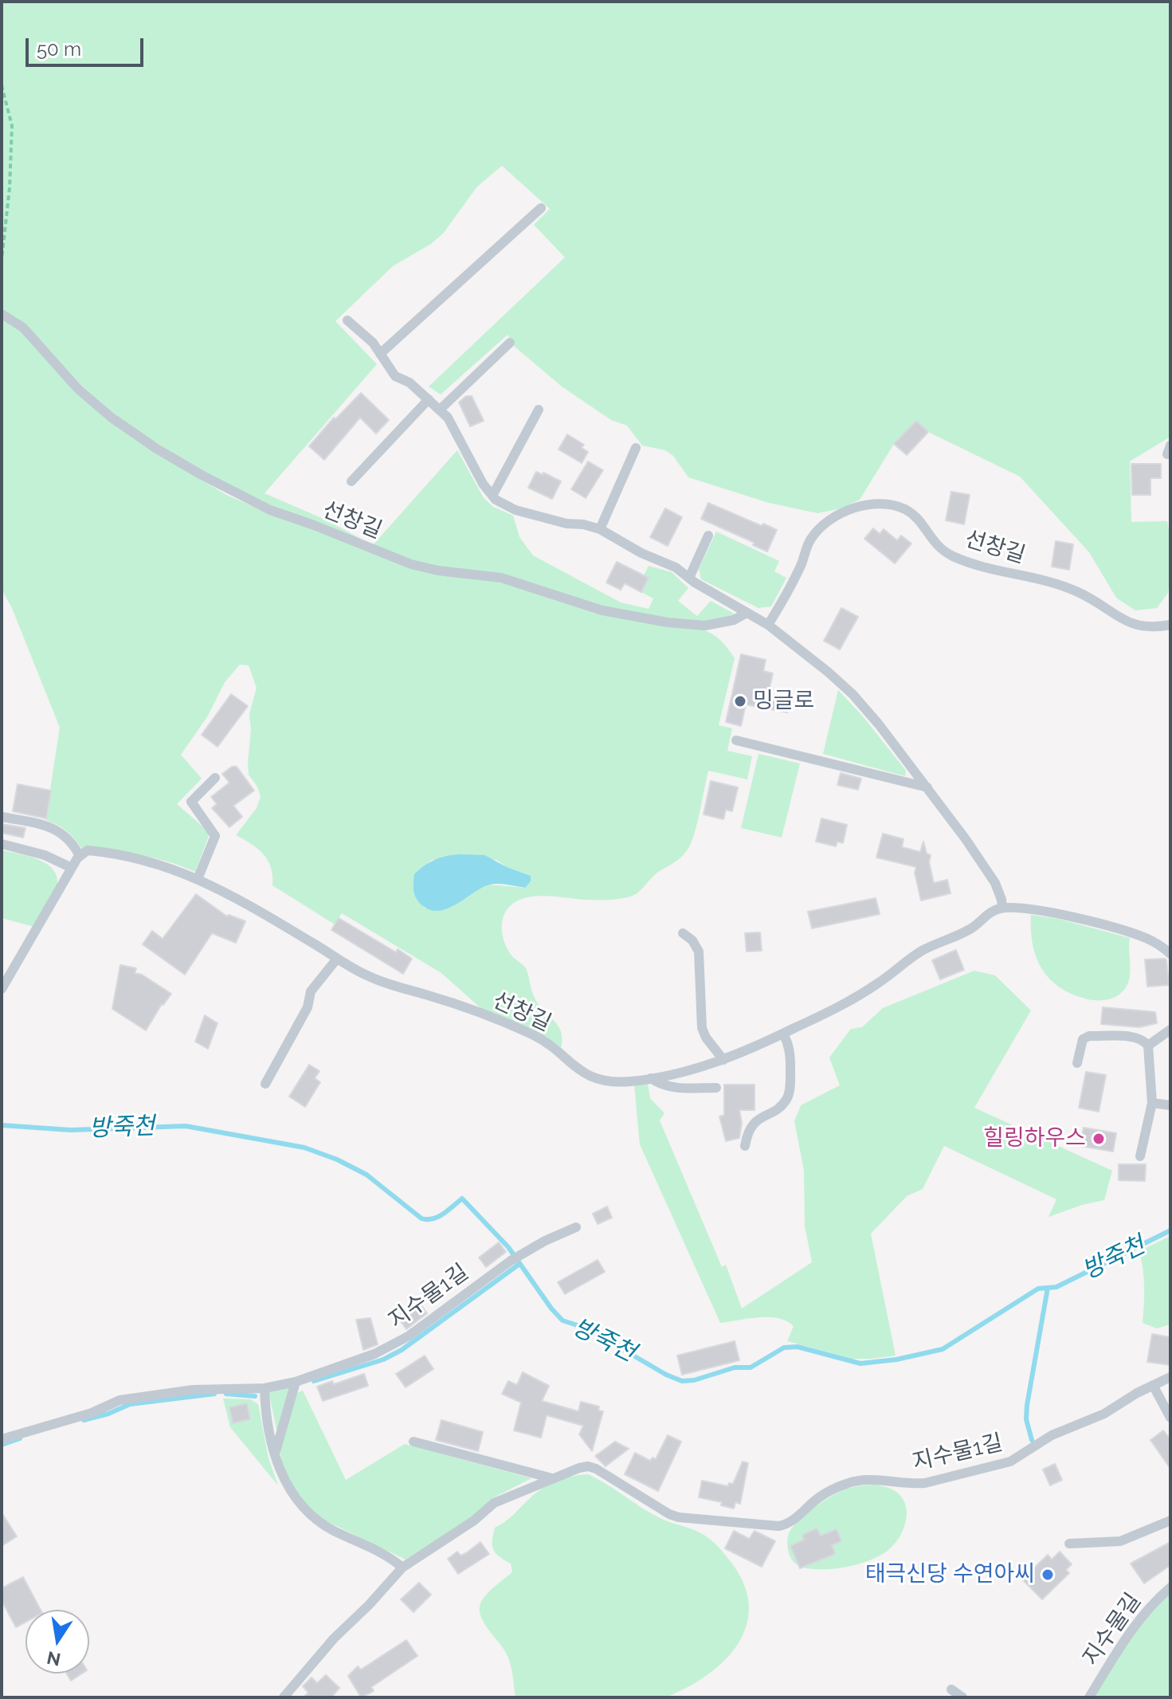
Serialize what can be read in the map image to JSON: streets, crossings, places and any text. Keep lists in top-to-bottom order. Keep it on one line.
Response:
{"streets":{"lane":["선창길","지수물1길","지수물길"]},"water":["방죽천"],"places":["밍글로","힐링하우스","태극신당 수연아씨"],"scale_bar":"50 m","north":"bottom"}
